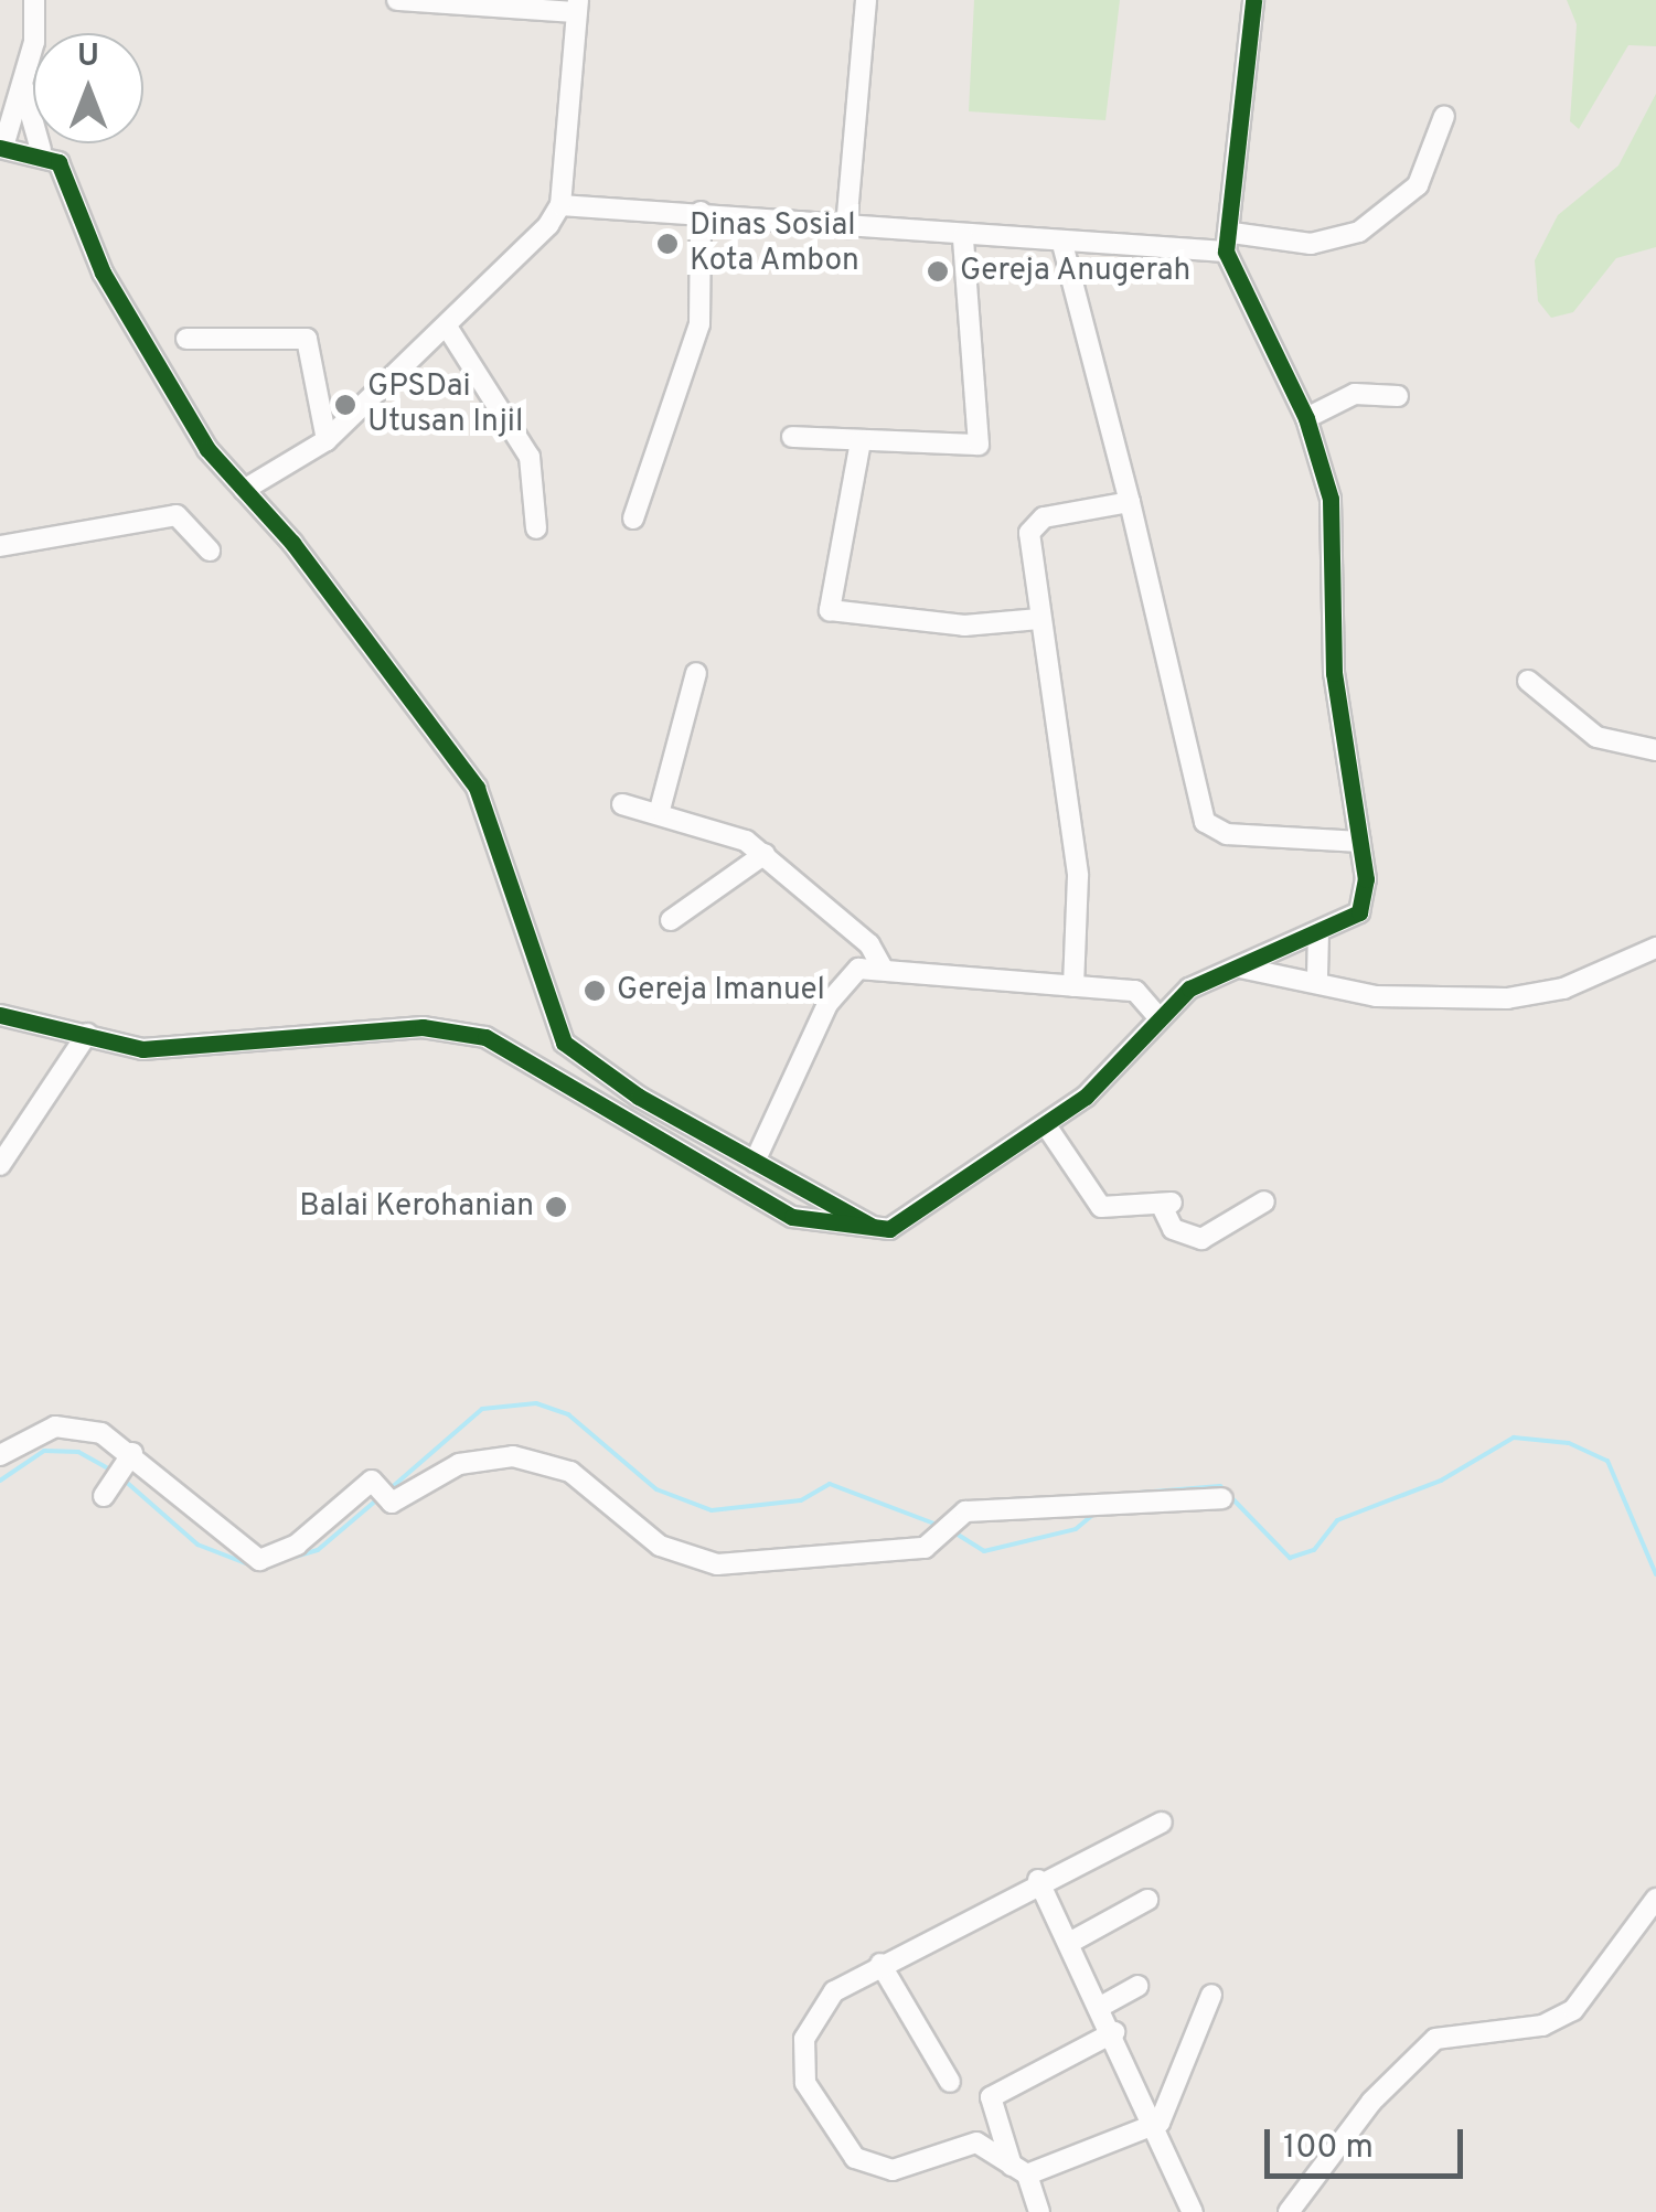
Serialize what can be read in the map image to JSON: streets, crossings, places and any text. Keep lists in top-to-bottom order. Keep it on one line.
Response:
{"places":["Dinas Sosial Kota Ambon","Gereja Anugerah","GPSDai Utusan Injil","Gereja Imanuel","Balai Kerohanian"],"scale_bar":"100 m","north":"top"}
